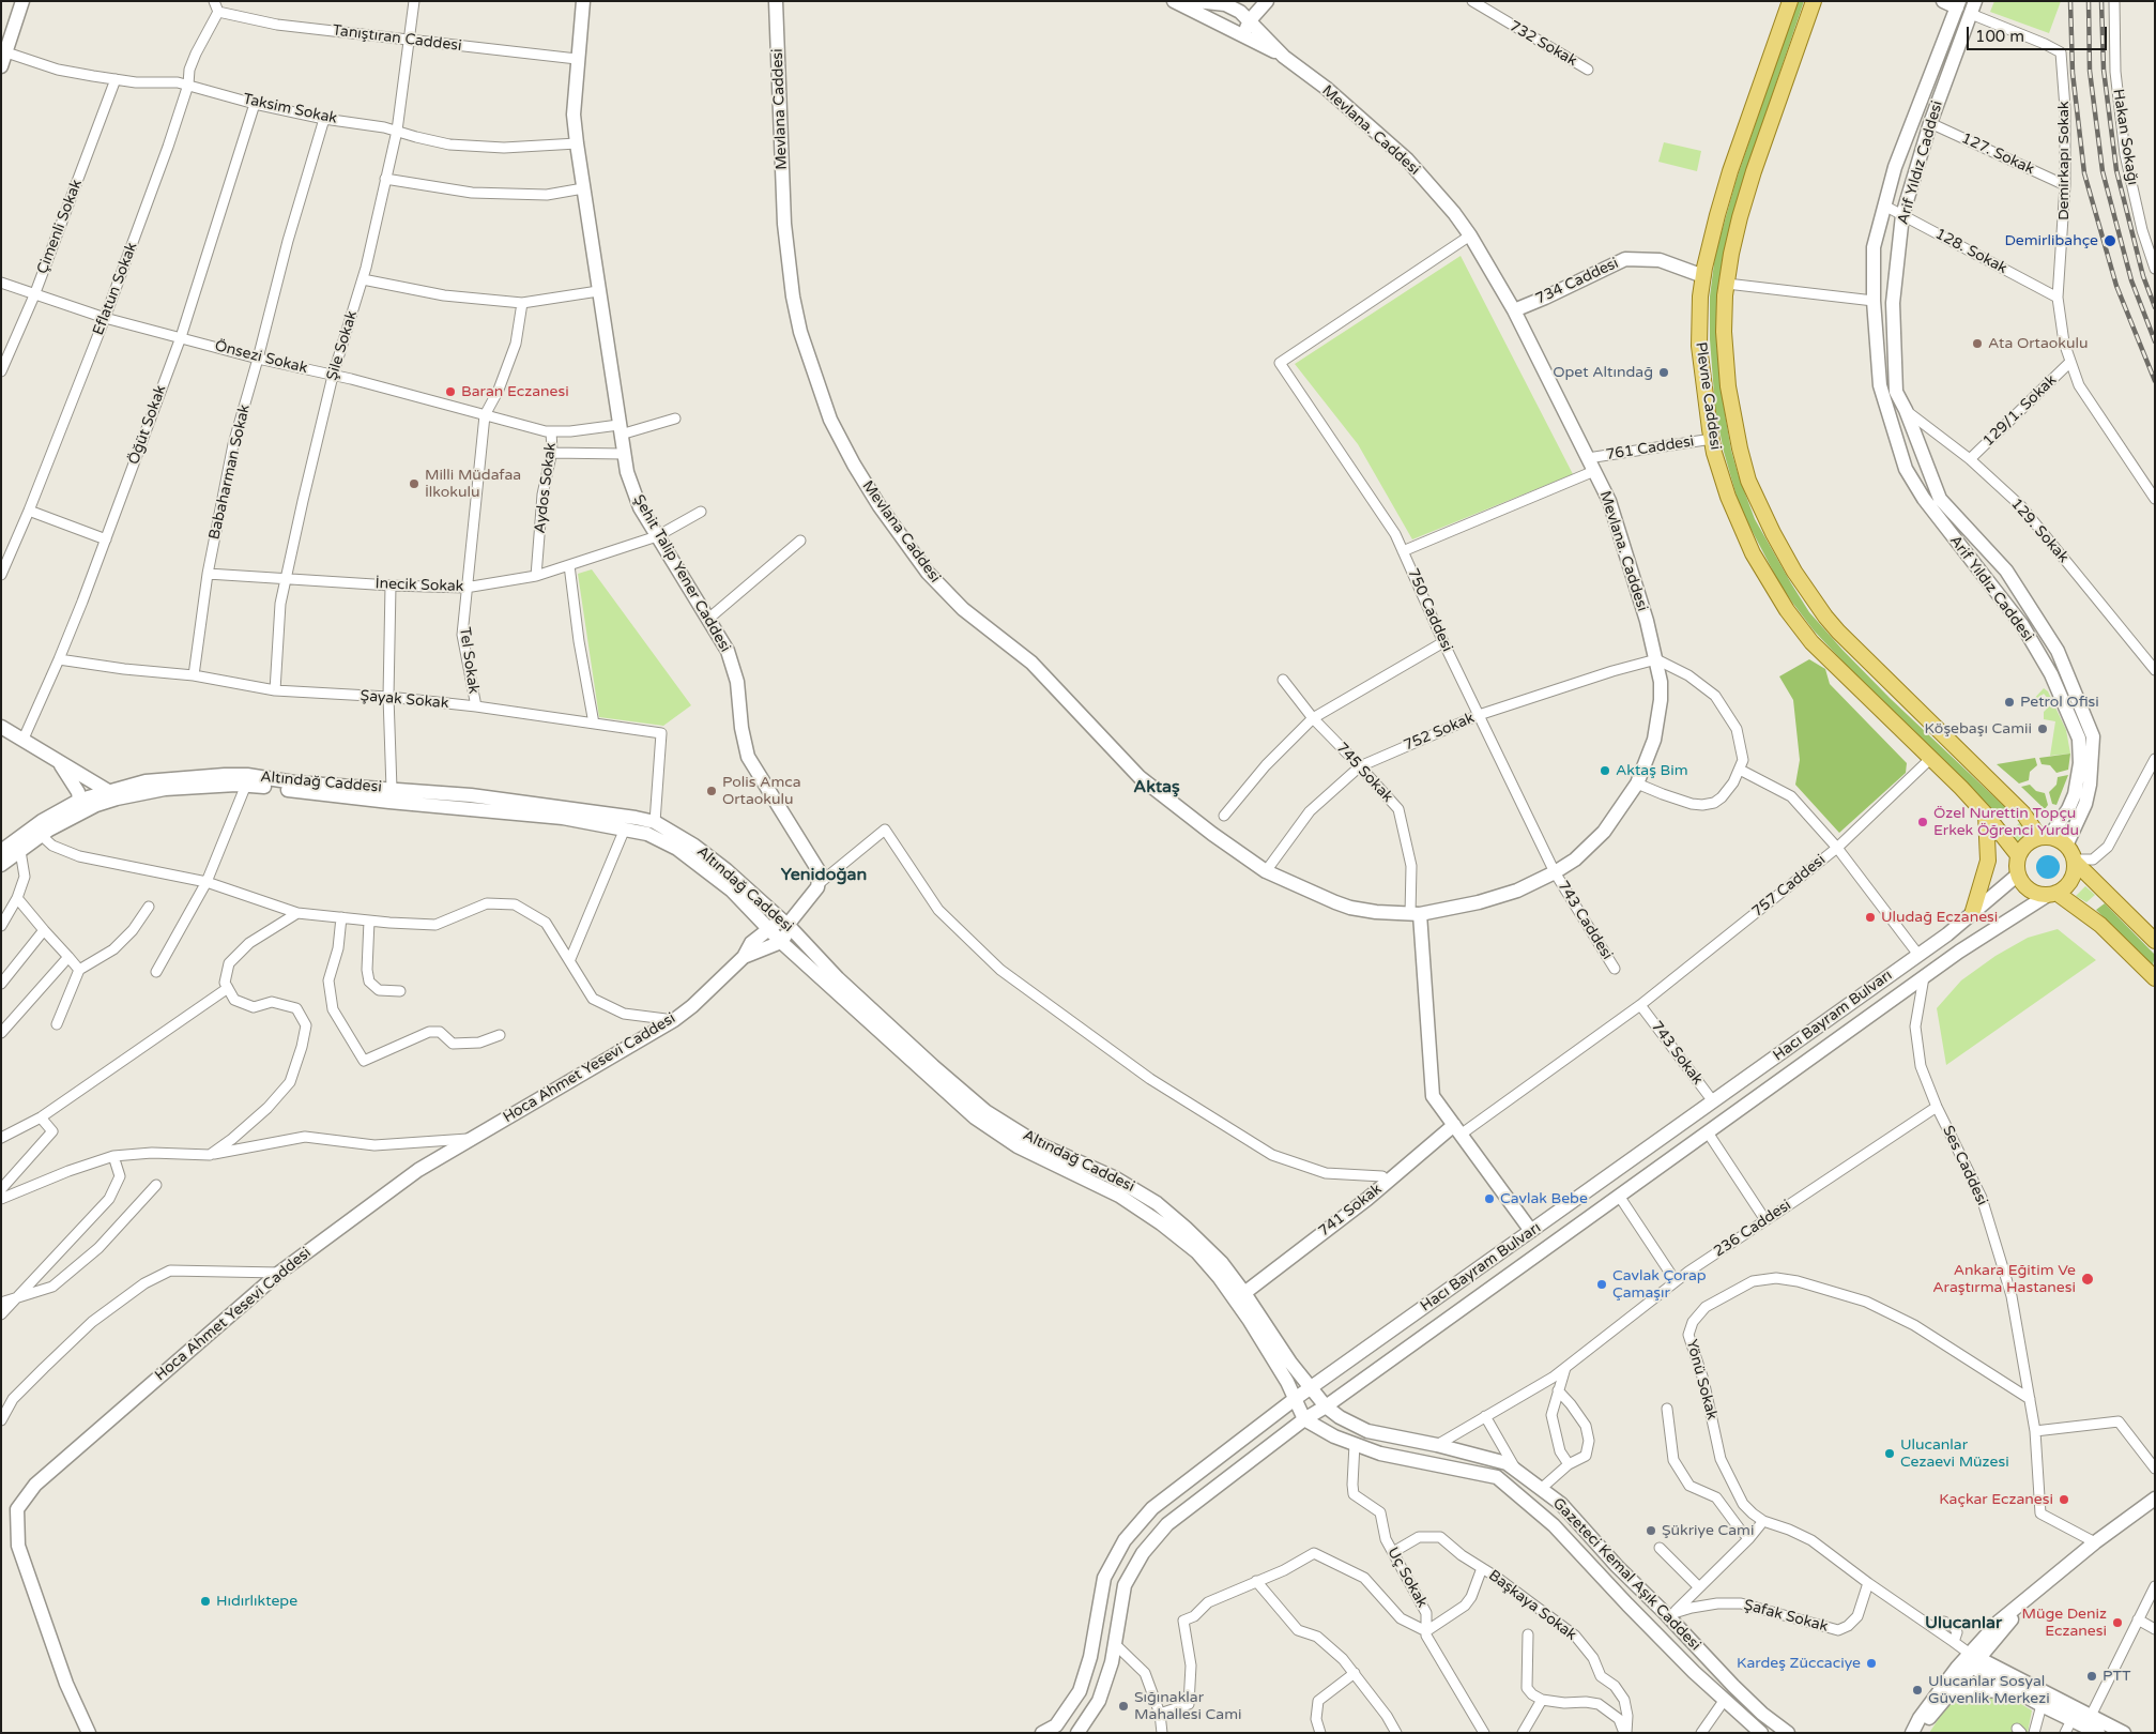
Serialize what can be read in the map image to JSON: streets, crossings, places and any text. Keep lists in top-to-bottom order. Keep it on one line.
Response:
{"streets":{"main road":["Mevlana Caddesi","Mevlana. Caddesi","Arif Yıldız Caddesi","734 Caddesi","Plevne Caddesi","Şehit Talip Yener Caddesi","745 Sokak","Altındağ Caddesi","Hacı Bayram Bulvarı","Hoca Ahmet Yesevi Caddesi","741 Sokak","Gazeteci Kemal Aşık Caddesi"],"street":["Tanıştıran Caddesi","732 Sokak","Taksim Sokak","Hakan Sokağı","127. Sokak","Demirkapı Sokak","Çimenli Sokak","128. Sokak","Eflatun Sokak","Şile Sokak","Önsezi Sokak","129/1. Sokak","Öğüt Sokak","761 Caddesi","Babaharman Sokak","Aydos Sokak","129. Sokak","İnecik Sokak","750 Caddesi","Tel Sokak","Şayak Sokak","752 Sokak","757 Caddesi","743 Caddesi","743 Sokak","Ses Caddesi","236 Caddesi","Yönü Sokak","Uç Sokak","Başkaya Sokak","Şafak Sokak"]},"crossings":[["Tanıştıran Caddesi","Eflatun Sokak"],["Tanıştıran Caddesi","Şile Sokak"],["Tanıştıran Caddesi","Şehit Talip Yener Caddesi"],["Taksim Sokak","Çimenli Sokak"],["Taksim Sokak","Eflatun Sokak"],["Taksim Sokak","Şile Sokak"],["Taksim Sokak","Öğüt Sokak"],["Taksim Sokak","Babaharman Sokak"],["Taksim Sokak","Şehit Talip Yener Caddesi"],["Mevlana Caddesi","Mevlana. Caddesi"],["Mevlana Caddesi","752 Sokak"],["Mevlana Caddesi","745 Sokak"],["Mevlana. Caddesi","734 Caddesi"],["Mevlana. Caddesi","761 Caddesi"],["Mevlana. Caddesi","750 Caddesi"],["Mevlana. Caddesi","752 Sokak"],["Mevlana. Caddesi","745 Sokak"],["Mevlana. Caddesi","743 Caddesi"],["127. Sokak","Demirkapı Sokak"],["127. Sokak","Arif Yıldız Caddesi"],["Demirkapı Sokak","Arif Yıldız Caddesi"],["Demirkapı Sokak","128. Sokak"],["Demirkapı Sokak","129/1. Sokak"],["Arif Yıldız Caddesi","128. Sokak"],["Arif Yıldız Caddesi","Plevne Caddesi"],["Arif Yıldız Caddesi","129. Sokak"],["Arif Yıldız Caddesi","Hacı Bayram Bulvarı"],["Çimenli Sokak","Önsezi Sokak"],["734 Caddesi","Plevne Caddesi"],["Eflatun Sokak","Önsezi Sokak"],["Şile Sokak","Önsezi Sokak"],["Şile Sokak","İnecik Sokak"],["Şile Sokak","Şayak Sokak"],["Önsezi Sokak","Öğüt Sokak"],["Önsezi Sokak","Babaharman Sokak"],["Önsezi Sokak","Aydos Sokak"],["Önsezi Sokak","Şehit Talip Yener Caddesi"],["Önsezi Sokak","Tel Sokak"],["Plevne Caddesi","761 Caddesi"],["Plevne Caddesi","757 Caddesi"],["Plevne Caddesi","Hacı Bayram Bulvarı"],["129/1. Sokak","129. Sokak"],["Öğüt Sokak","Şayak Sokak"],["Babaharman Sokak","İnecik Sokak"],["Babaharman Sokak","Şayak Sokak"],["Aydos Sokak","İnecik Sokak"],["Şehit Talip Yener Caddesi","İnecik Sokak"],["İnecik Sokak","Tel Sokak"],["750 Caddesi","752 Sokak"],["750 Caddesi","743 Caddesi"],["Tel Sokak","Şayak Sokak"],["Şayak Sokak","Altındağ Caddesi"],["752 Sokak","745 Sokak"],["745 Sokak","757 Caddesi"],["745 Sokak","Hacı Bayram Bulvarı"],["745 Sokak","741 Sokak"],["Altındağ Caddesi","Hacı Bayram Bulvarı"],["Altındağ Caddesi","Hoca Ahmet Yesevi Caddesi"],["Altındağ Caddesi","741 Sokak"],["Altındağ Caddesi","Gazeteci Kemal Aşık Caddesi"],["757 Caddesi","743 Sokak"],["757 Caddesi","741 Sokak"],["Hacı Bayram Bulvarı","743 Sokak"],["Hacı Bayram Bulvarı","Ses Caddesi"],["Hacı Bayram Bulvarı","Gazeteci Kemal Aşık Caddesi"],["Ses Caddesi","236 Caddesi"],["Ses Caddesi","Yönü Sokak"],["236 Caddesi","Gazeteci Kemal Aşık Caddesi"],["Yönü Sokak","Şafak Sokak"],["Gazeteci Kemal Aşık Caddesi","Uç Sokak"],["Gazeteci Kemal Aşık Caddesi","Şafak Sokak"],["Uç Sokak","Başkaya Sokak"]],"districts":["Aktaş","Yenidoğan","Ulucanlar"],"places":["Demirlibahçe","Ata Ortaokulu","Opet Altındağ","Baran Eczanesi","Milli Müdafaa İlkokulu","Petrol Ofisi","Köşebaşı Camii","Aktaş Bim","Polis Amca Ortaokulu","Özel Nurettin Topçu Erkek Öğrenci Yurdu","Uludağ Eczanesi","Cavlak Bebe","Ankara Eğitim Ve Araştırma Hastanesi","Cavlak Çorap Çamaşır","Ulucanlar Cezaevi Müzesi","Kaçkar Eczanesi","Şükriye Cami","Hıdırlıktepe","Müge Deniz Eczanesi","Kardeş Züccaciye","PTT","Ulucanlar Sosyal Güvenlik Merkezi","Sığınaklar Mahallesi Cami"],"scale_bar":"100 m"}
